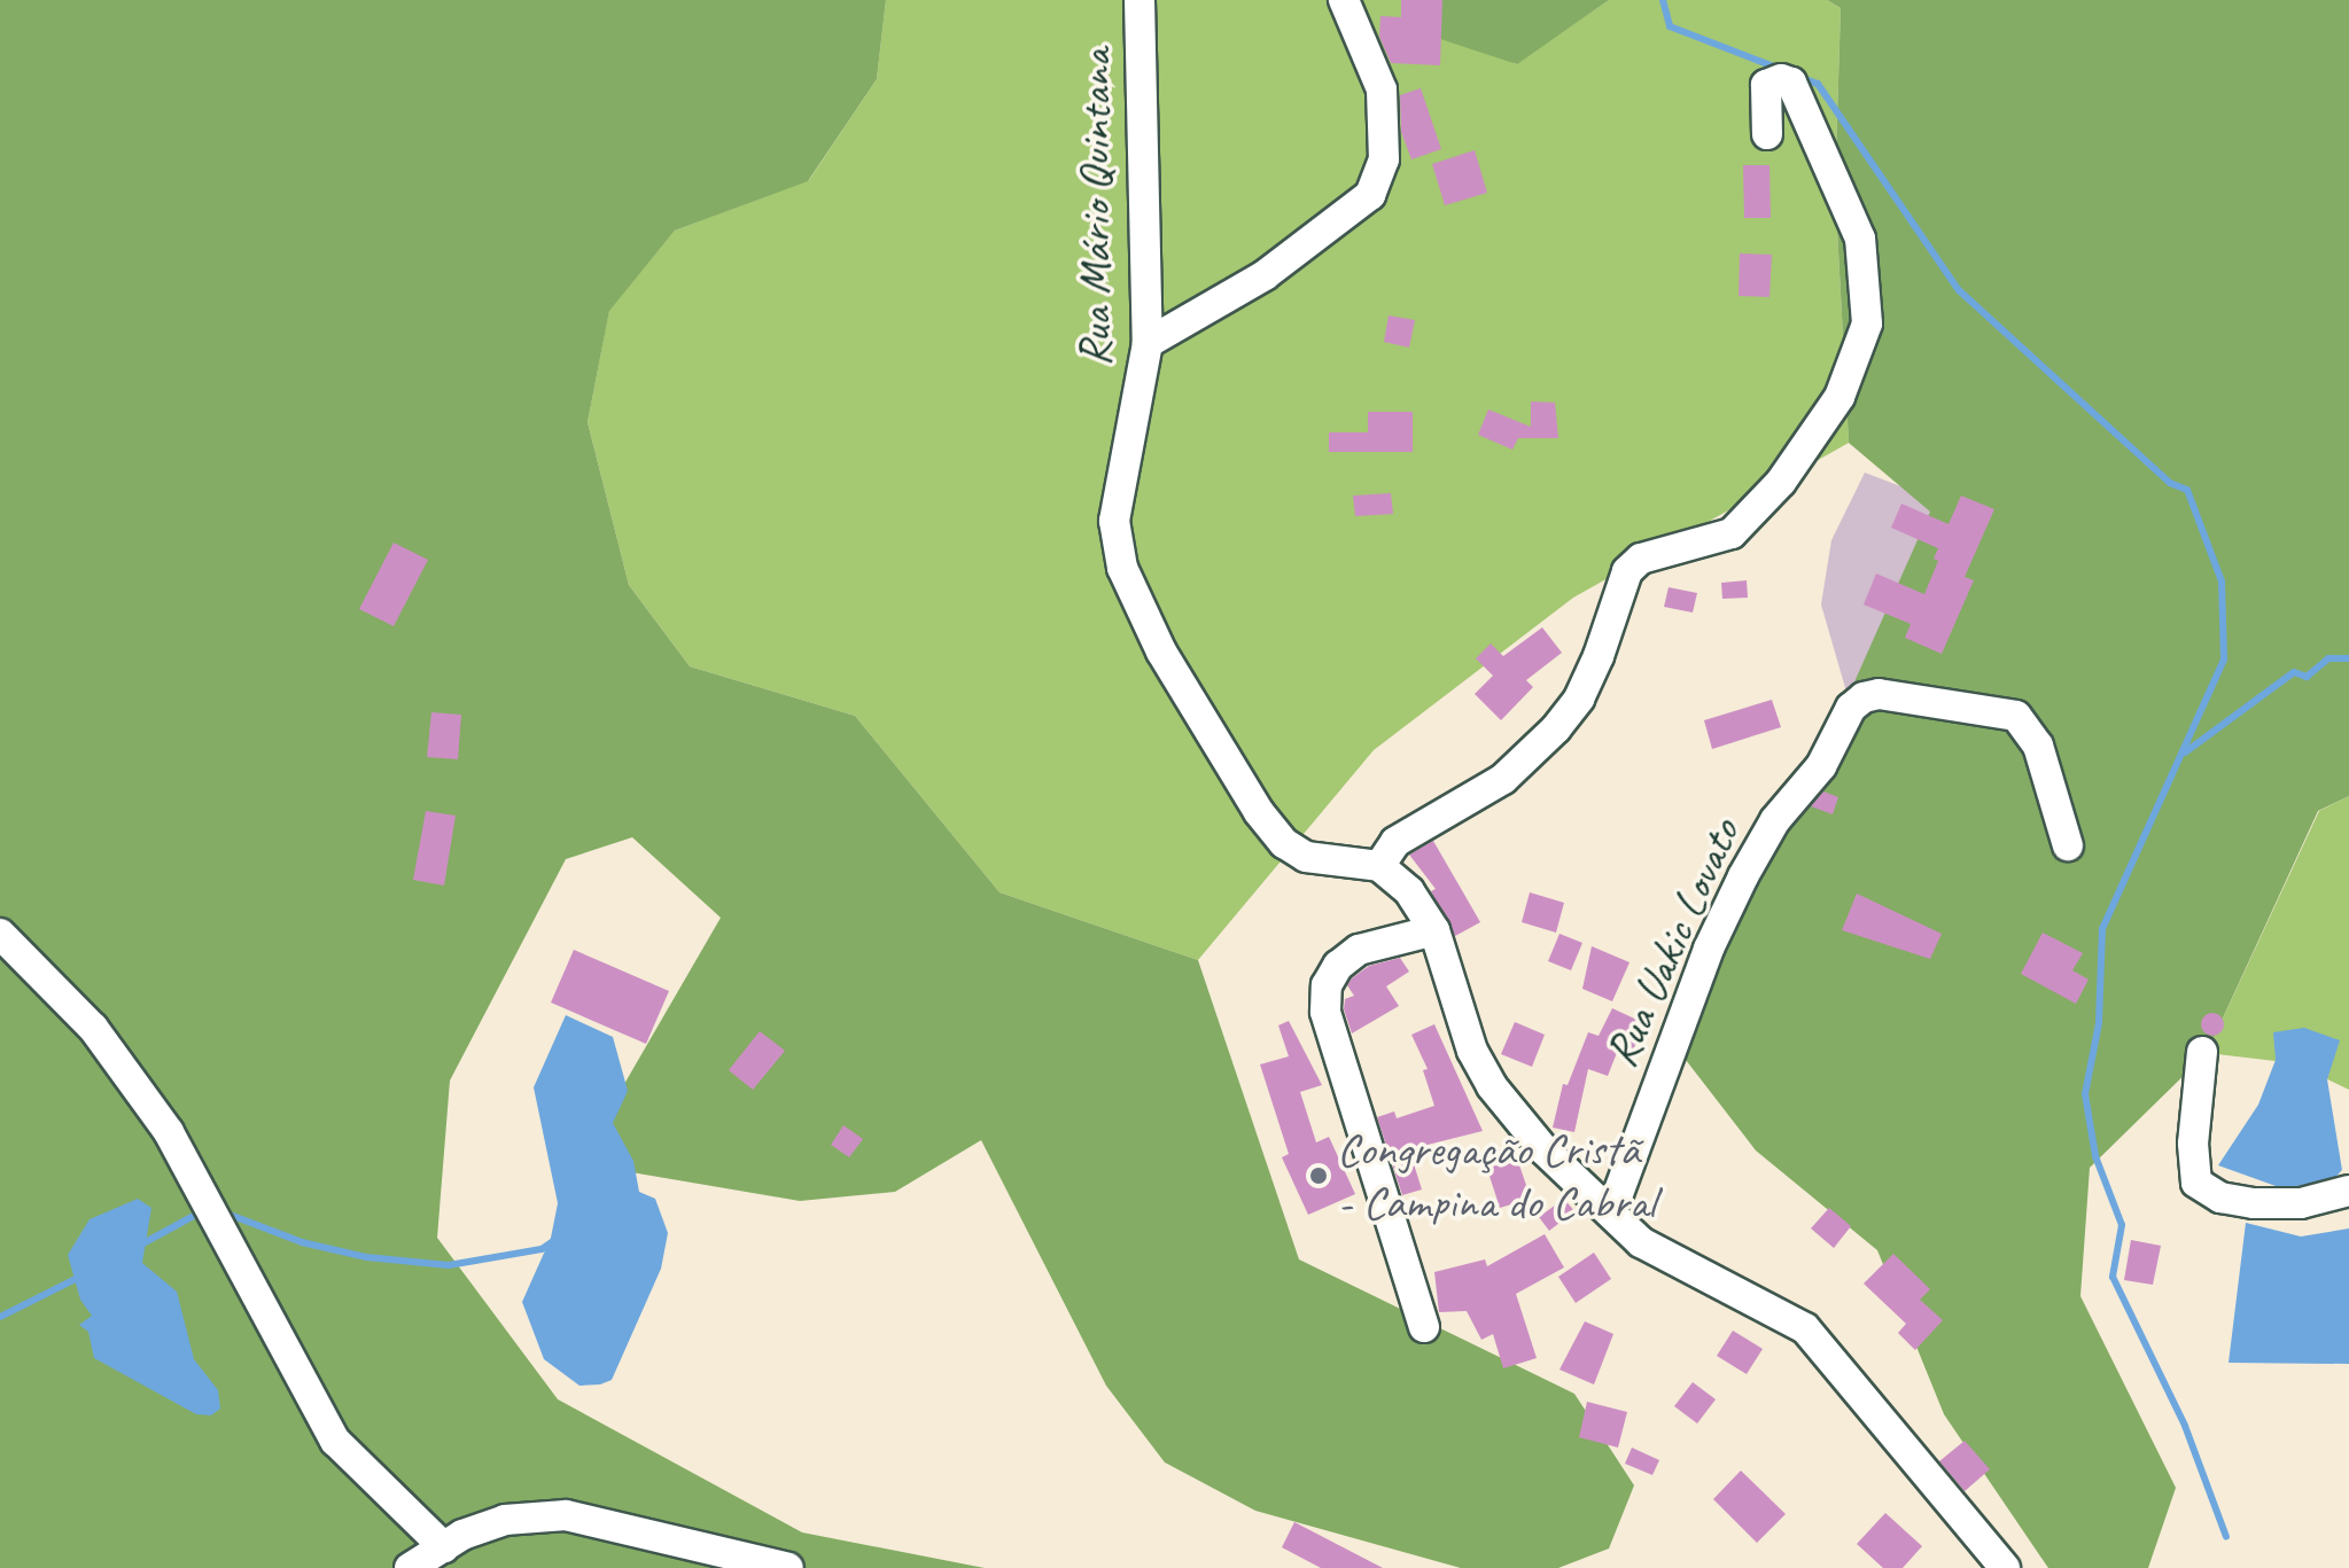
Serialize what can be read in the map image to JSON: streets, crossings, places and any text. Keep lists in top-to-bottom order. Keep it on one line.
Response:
{"streets":{"street":["Rua Mário Quintana","Rua Uakic Lovato"]},"places":["Congregação Cristã - Campina do Cabral"]}
